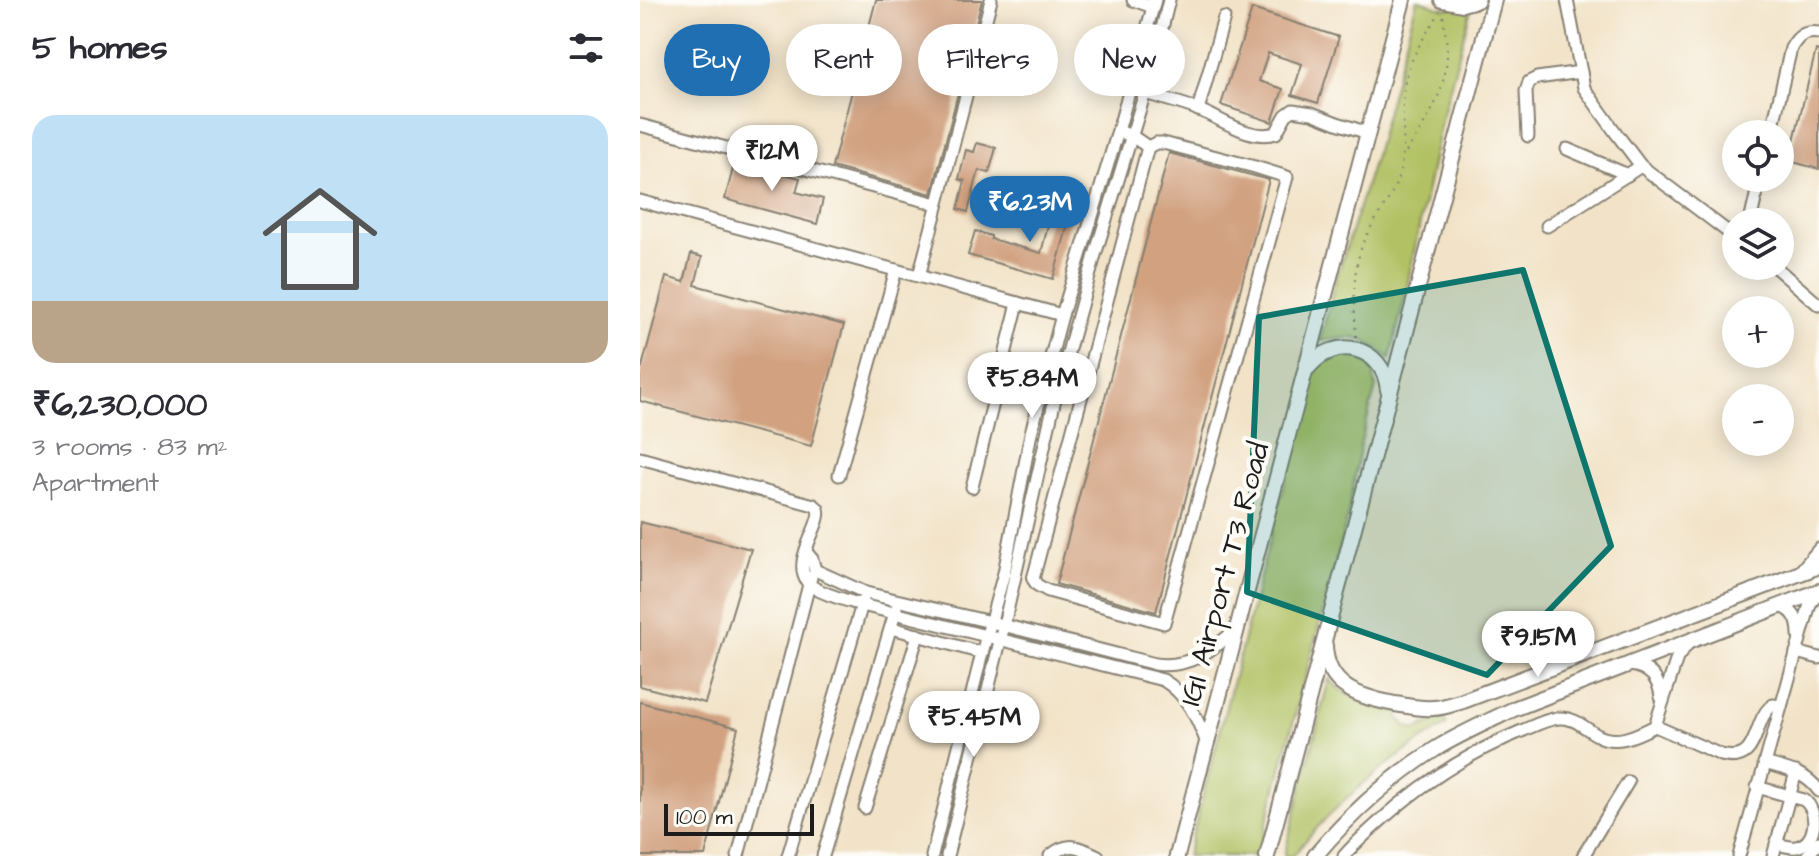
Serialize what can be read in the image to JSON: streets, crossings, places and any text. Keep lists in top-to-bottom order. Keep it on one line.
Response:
{"streets":{"main road":["IGI Airport T3 Road"]},"scale_bar":"100 m","page":{"heading":"5 homes","chip":["Buy","Rent","Filters","New"],"list":[{"name":"₹6,230,000","note":"3 rooms · 83 m² · Apartment"}],"map_buttons":["+","−"],"price":["₹12M","₹6.23M","₹5.84M","₹9.15M","₹5.45M"],"scale":"100 m"}}
